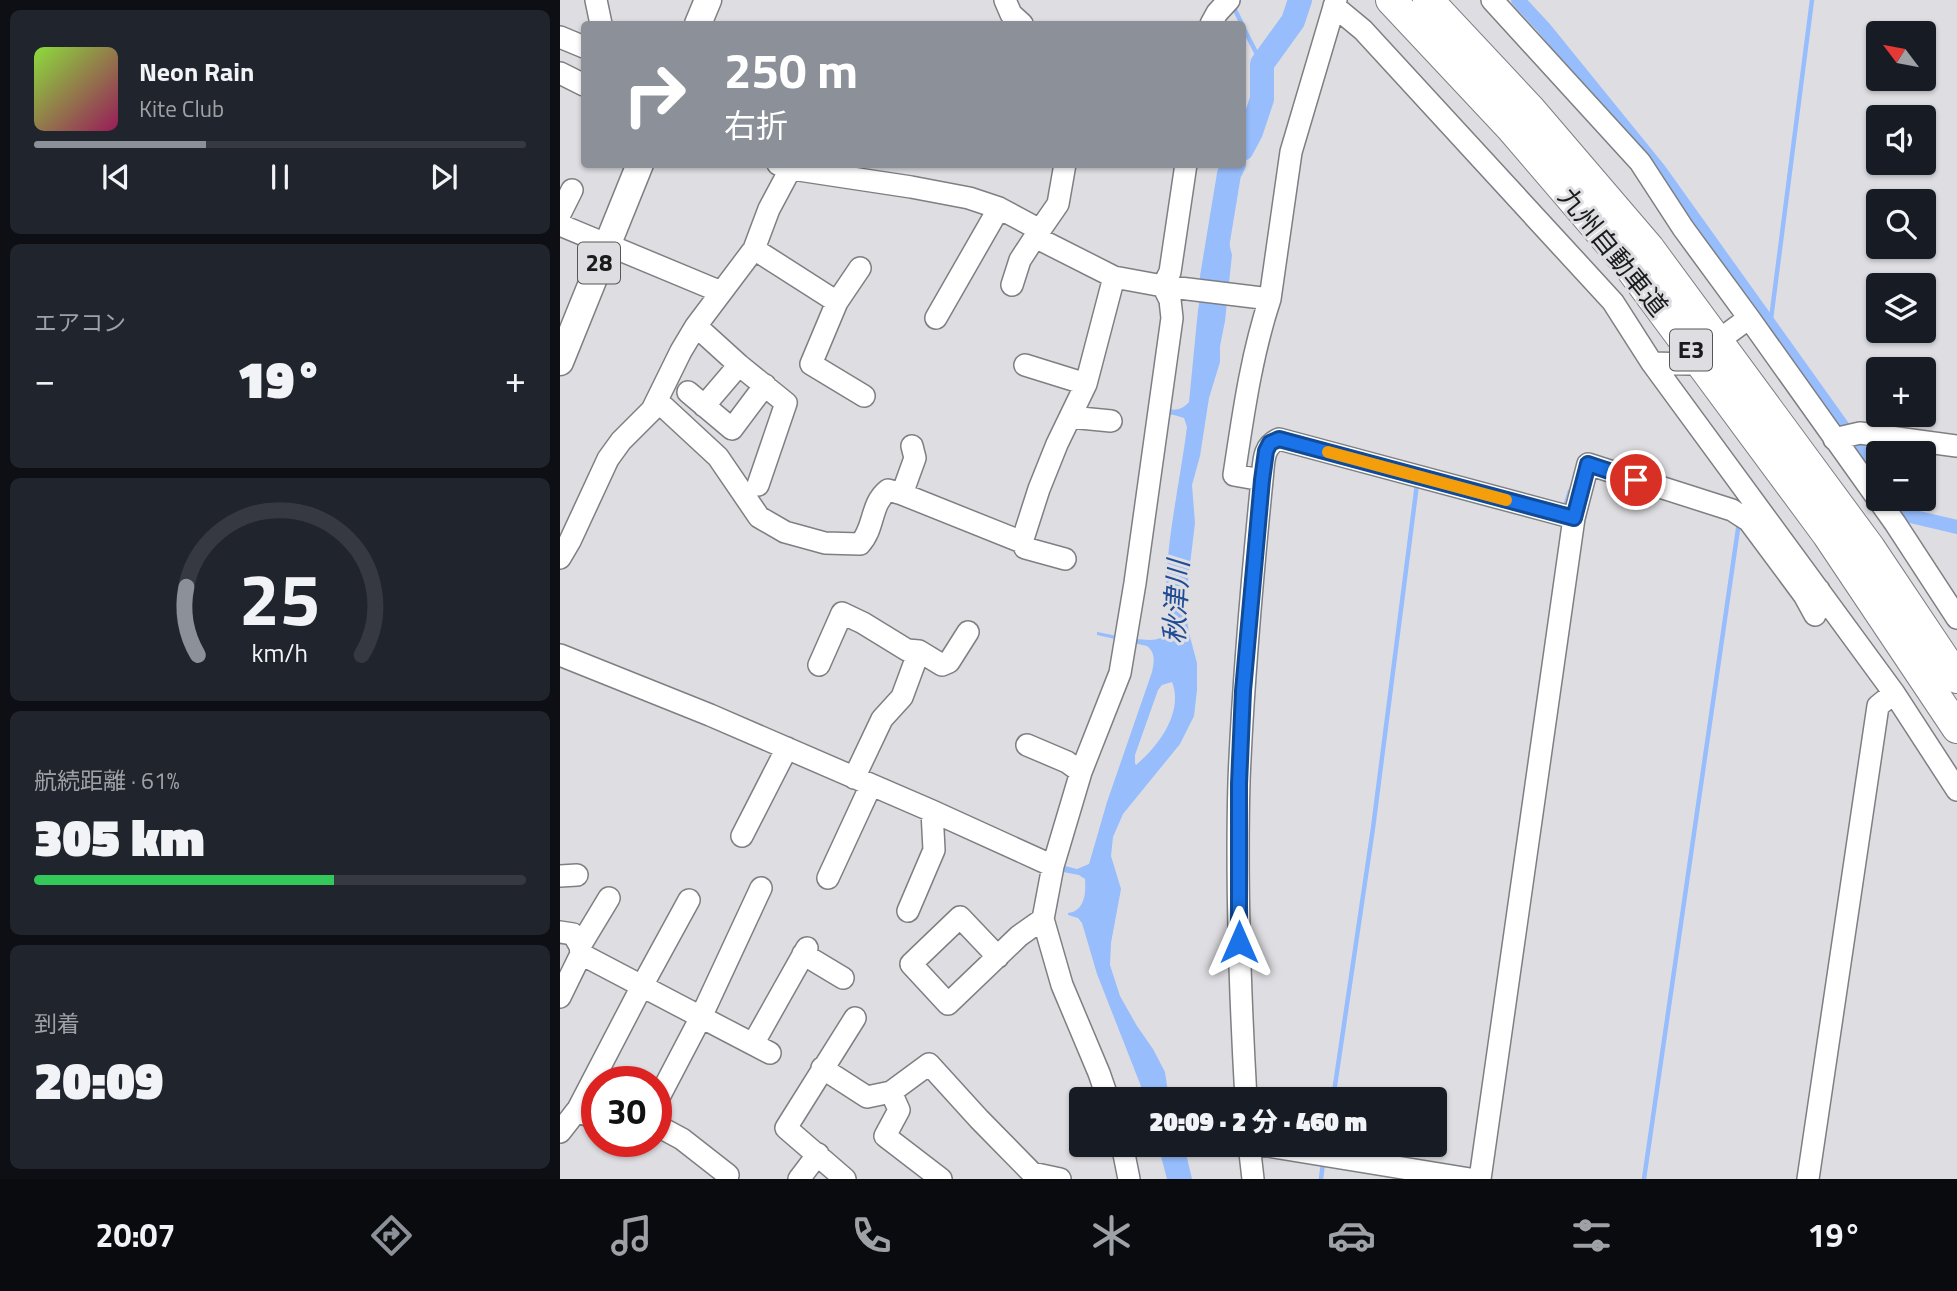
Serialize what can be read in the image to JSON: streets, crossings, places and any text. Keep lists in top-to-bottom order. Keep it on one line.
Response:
{"streets":{"highway":["九州自動車道","E3"],"main road":["28"]},"water":["秋津川"],"north":"top left","page":{"map_buttons":["+","−"],"turn":["250 m","右折"],"song":["Neon Rain","Kite Club"],"tile":["エアコン",["航続距離 · 61%","305 km"],["到着","20:09"]],"heat":["−","19°","+"],"limit":"30","trip":"20:09 · 2 分 · 460 m","tabs":["20:07","19°"],"gauge":["25","km/h"]}}
